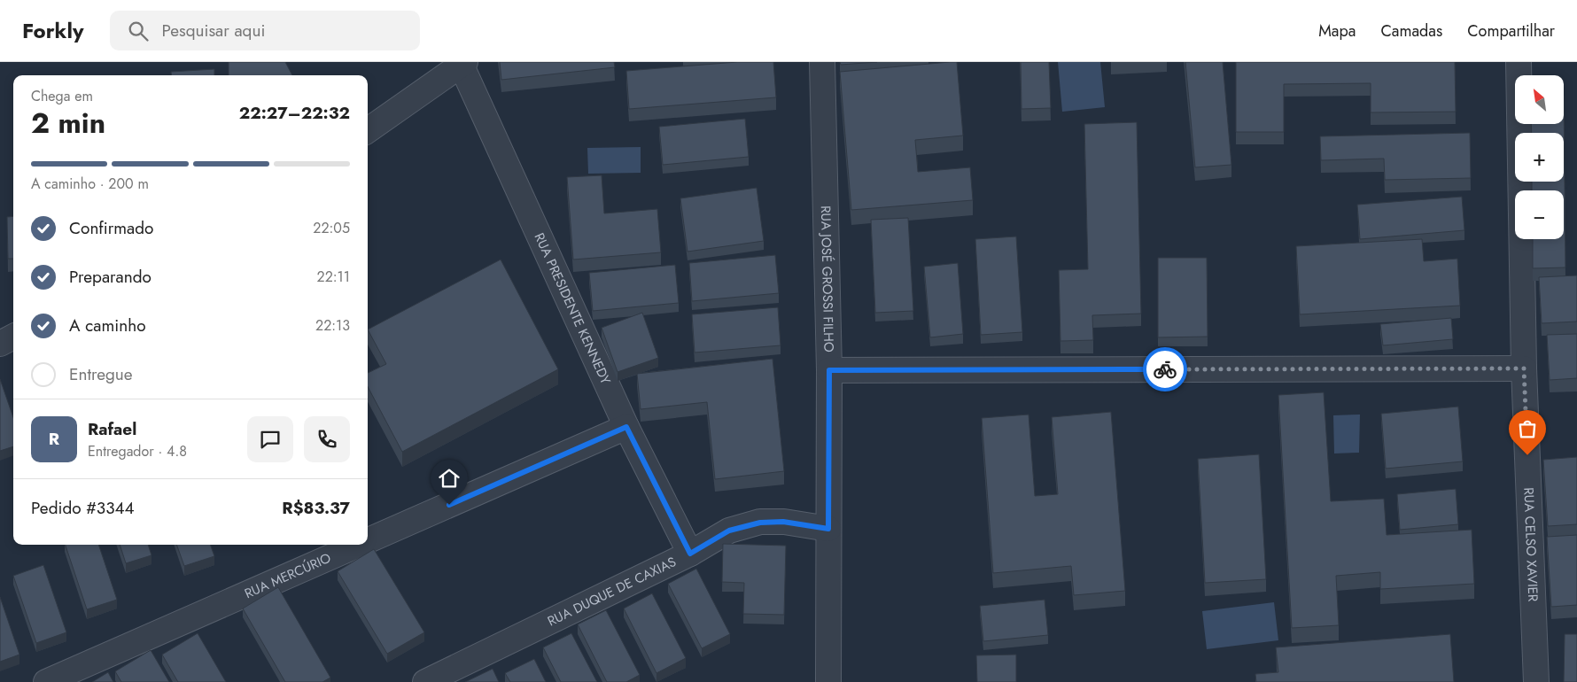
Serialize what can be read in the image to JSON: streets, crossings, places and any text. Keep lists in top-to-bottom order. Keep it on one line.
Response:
{"streets":{"street":["RUA JOSÉ GROSSI FILHO","RUA PRESIDENTE KENNEDY","RUA CELSO XAVIER","RUA MERCÚRIO","RUA DUQUE DE CAXIAS"]},"crossings":[["RUA JOSÉ GROSSI FILHO","RUA DUQUE DE CAXIAS"],["RUA PRESIDENTE KENNEDY","RUA MERCÚRIO"],["RUA PRESIDENTE KENNEDY","RUA DUQUE DE CAXIAS"]],"north":"top left","page":{"header":"Forkly","search":"Pesquisar aqui","nav":["Mapa","Camadas","Compartilhar"],"map_buttons":["+","−"],"heading":["2 min","Chega em","22:27–22:32"],"panel":["Rafael","Entregador · 4.8","Pedido #3344","R$83.37"],"bar":"A caminho · 200 m","list":[["Confirmado","22:05"],["Preparando","22:11"],["A caminho","22:13"],"Entregue"],"round":"R"}}
